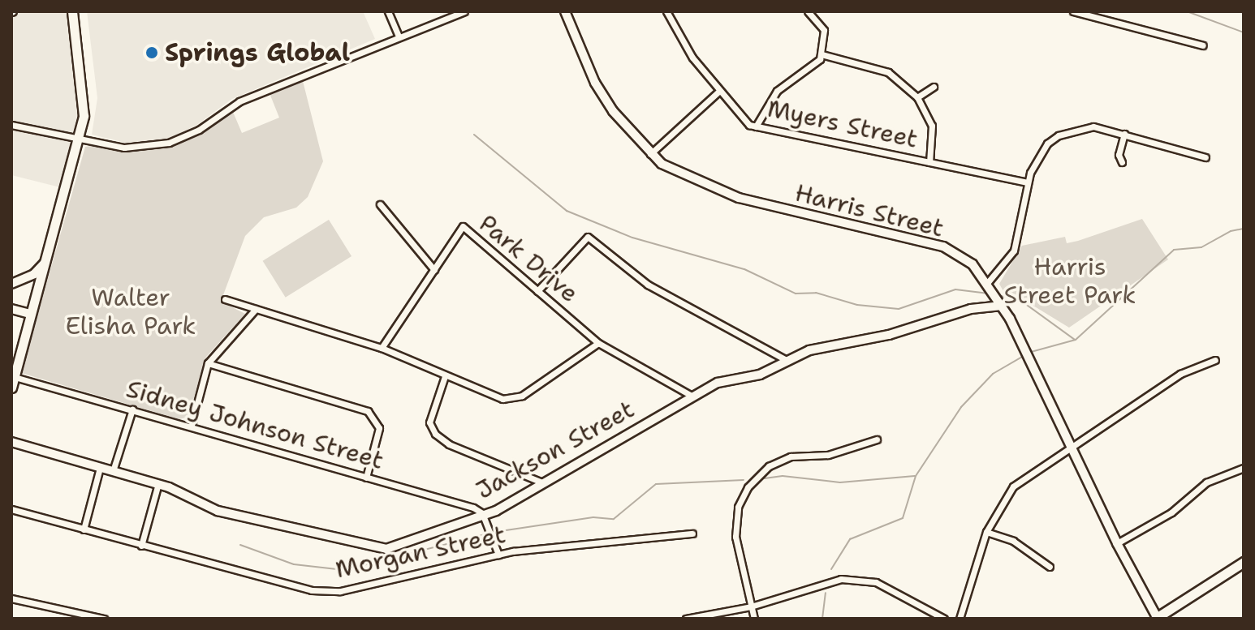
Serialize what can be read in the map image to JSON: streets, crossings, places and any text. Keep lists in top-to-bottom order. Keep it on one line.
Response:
{"streets":{"street":["Myers Street","Harris Street","Park Drive","Sidney Johnson Street","Jackson Street","Morgan Street"]},"crossings":[["Harris Street","Jackson Street"],["Park Drive","Jackson Street"],["Sidney Johnson Street","Jackson Street"]],"parks":["Harris Street Park","Walter Elisha Park"],"places":["Springs Global"]}
